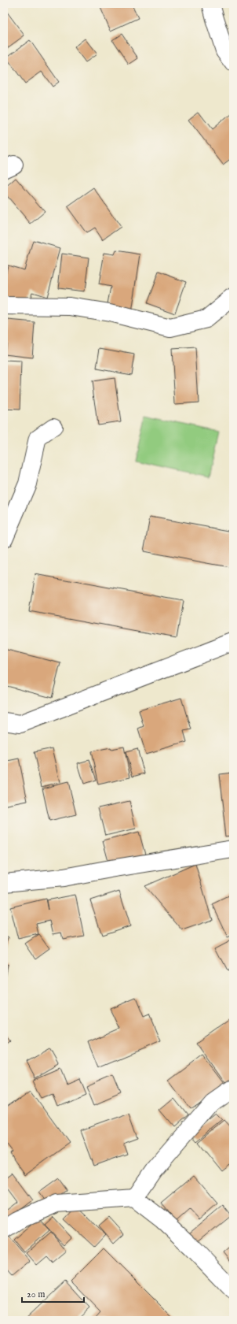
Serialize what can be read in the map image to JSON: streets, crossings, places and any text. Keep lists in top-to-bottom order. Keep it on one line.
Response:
{"scale_bar":"20 m"}
